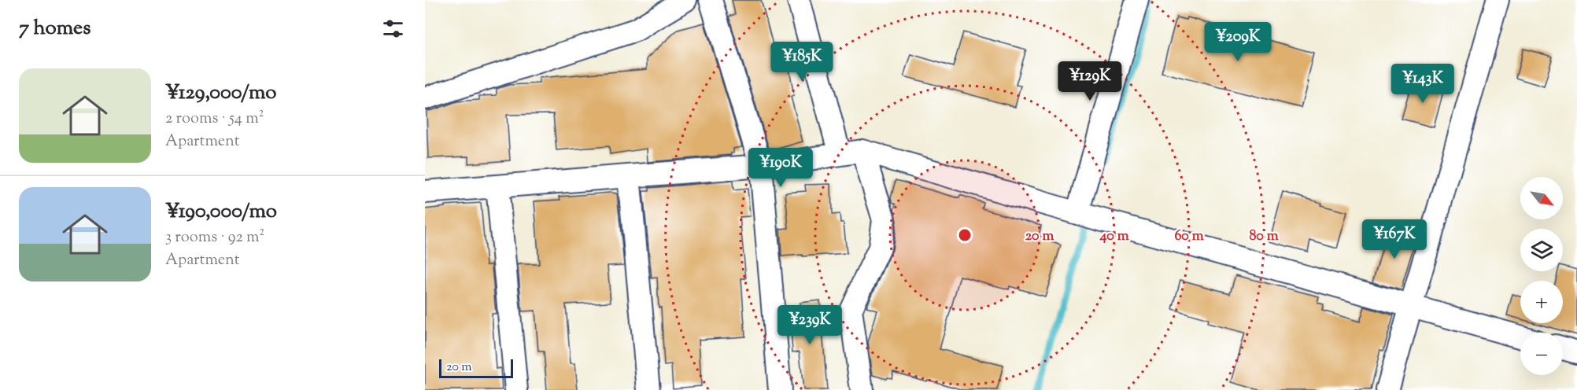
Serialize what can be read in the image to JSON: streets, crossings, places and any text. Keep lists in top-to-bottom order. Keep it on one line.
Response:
{"scale_bar":"20 m","north":"bottom right","page":{"heading":"7 homes","price":["¥209K","¥185K","¥129K","¥143K","¥190K","¥167K","¥239K"],"list":[{"name":"¥129,000/mo","note":"2 rooms · 54 m² · Apartment"},{"name":"¥190,000/mo","note":"3 rooms · 92 m² · Apartment"}],"map_buttons":["+","−"],"scale":"20 m"},"rings":["20 m","40 m","60 m","80 m"]}
